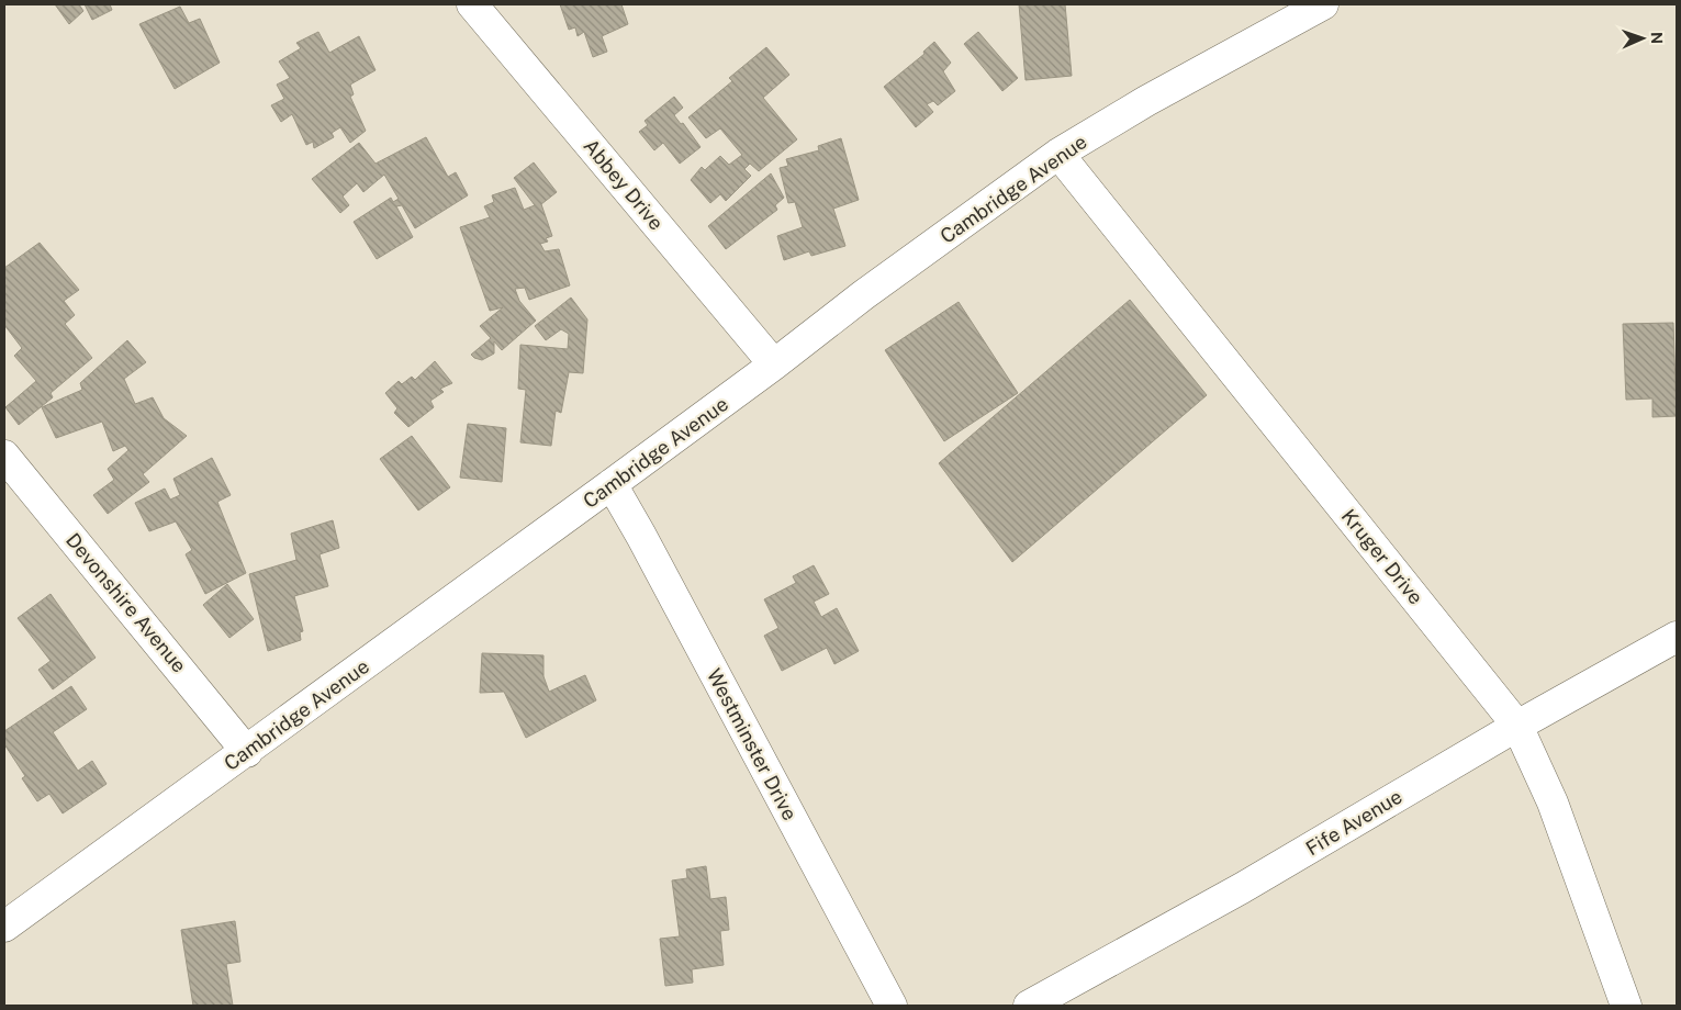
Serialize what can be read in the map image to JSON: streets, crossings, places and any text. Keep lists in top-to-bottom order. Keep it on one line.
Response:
{"streets":{"street":["Abbey Drive","Cambridge Avenue","Kruger Drive","Devonshire Avenue","Westminster Drive","Fife Avenue"]},"crossings":[["Abbey Drive","Cambridge Avenue"],["Cambridge Avenue","Kruger Drive"],["Cambridge Avenue","Devonshire Avenue"],["Cambridge Avenue","Westminster Drive"],["Kruger Drive","Fife Avenue"]],"north":"right"}
